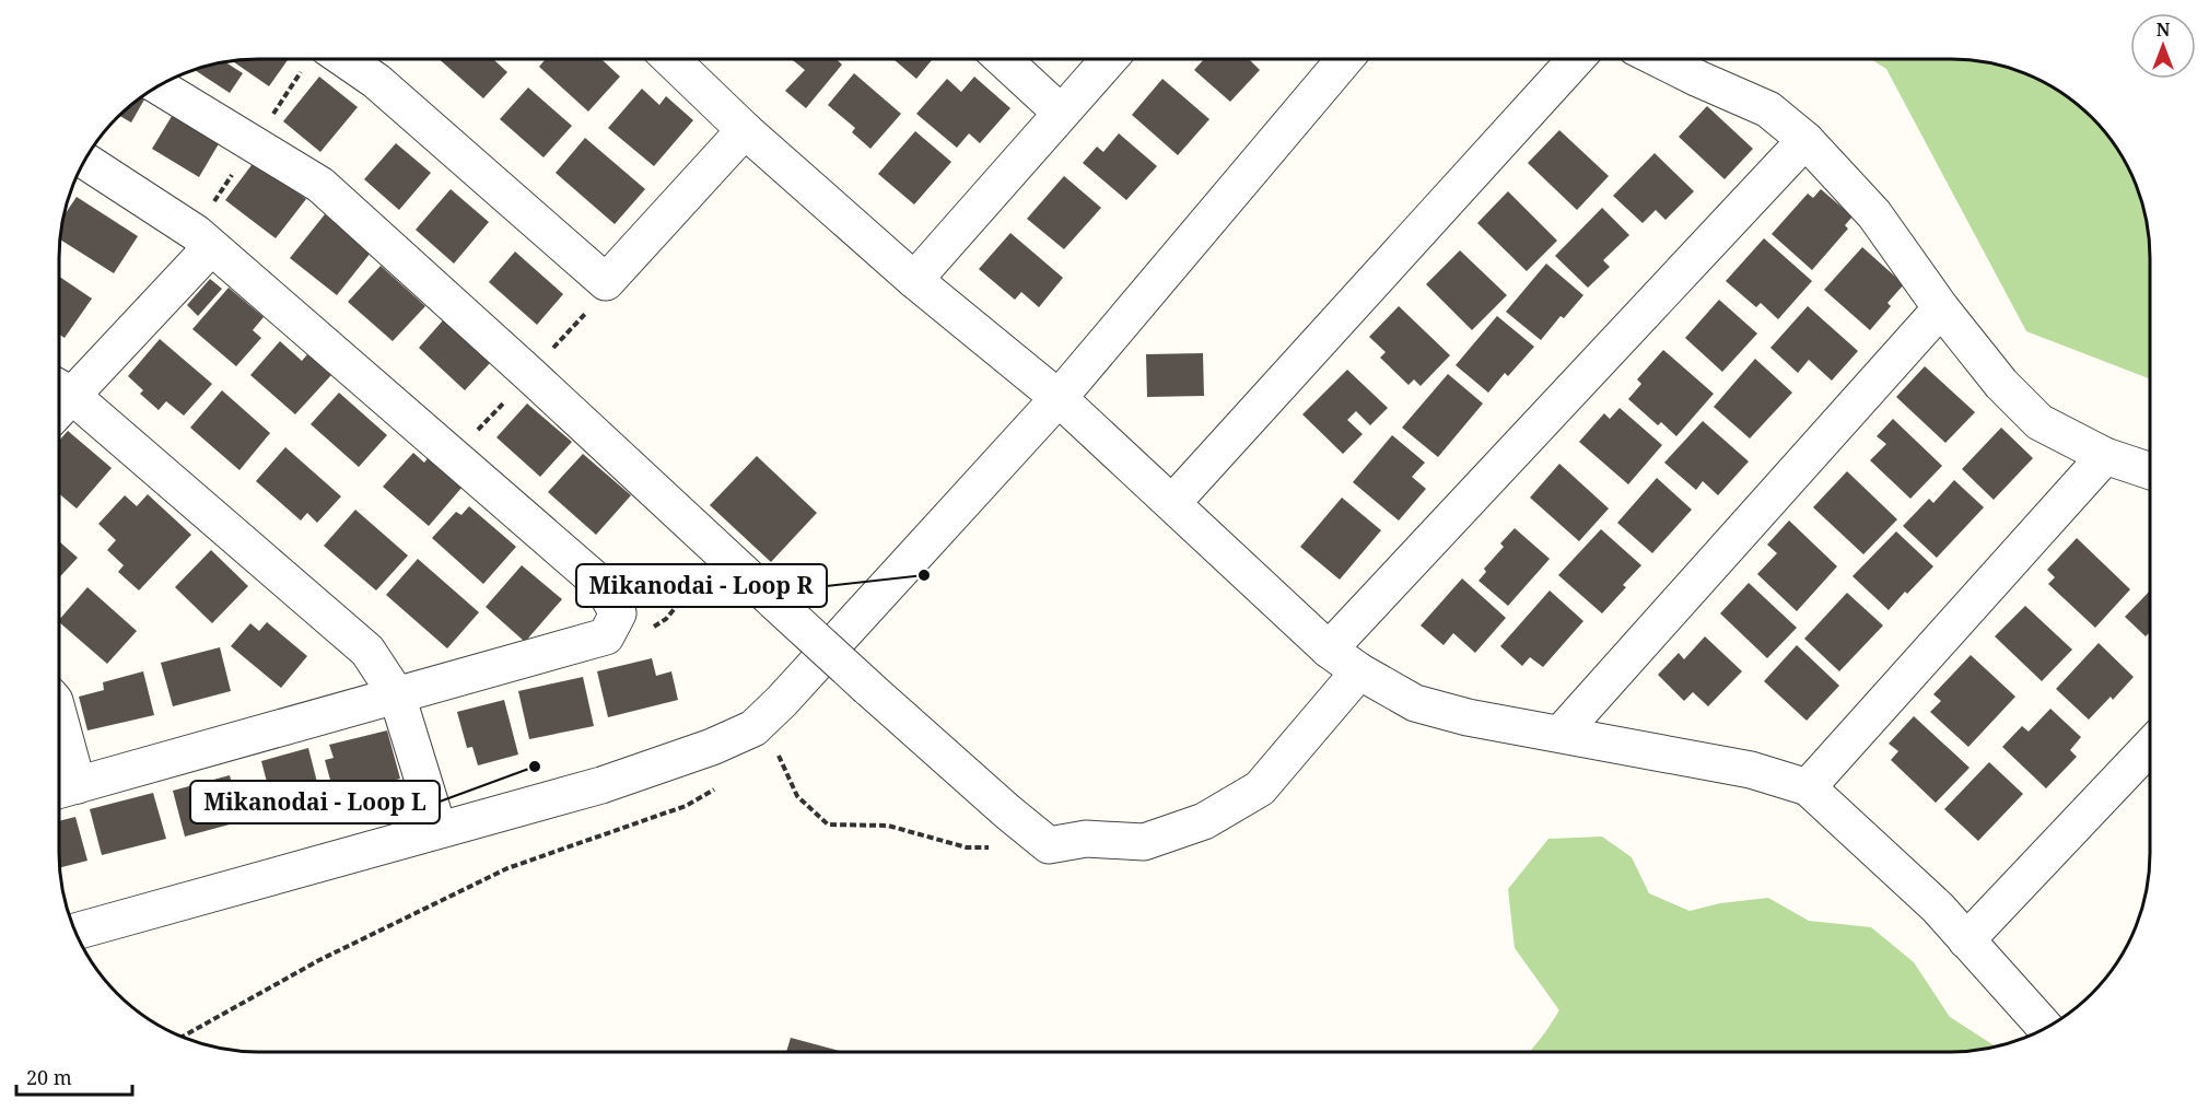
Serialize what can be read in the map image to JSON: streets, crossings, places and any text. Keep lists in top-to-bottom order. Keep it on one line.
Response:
{"places":["Mikanodai - Loop R","Mikanodai - Loop L"],"scale_bar":"20 m","north":"top"}
